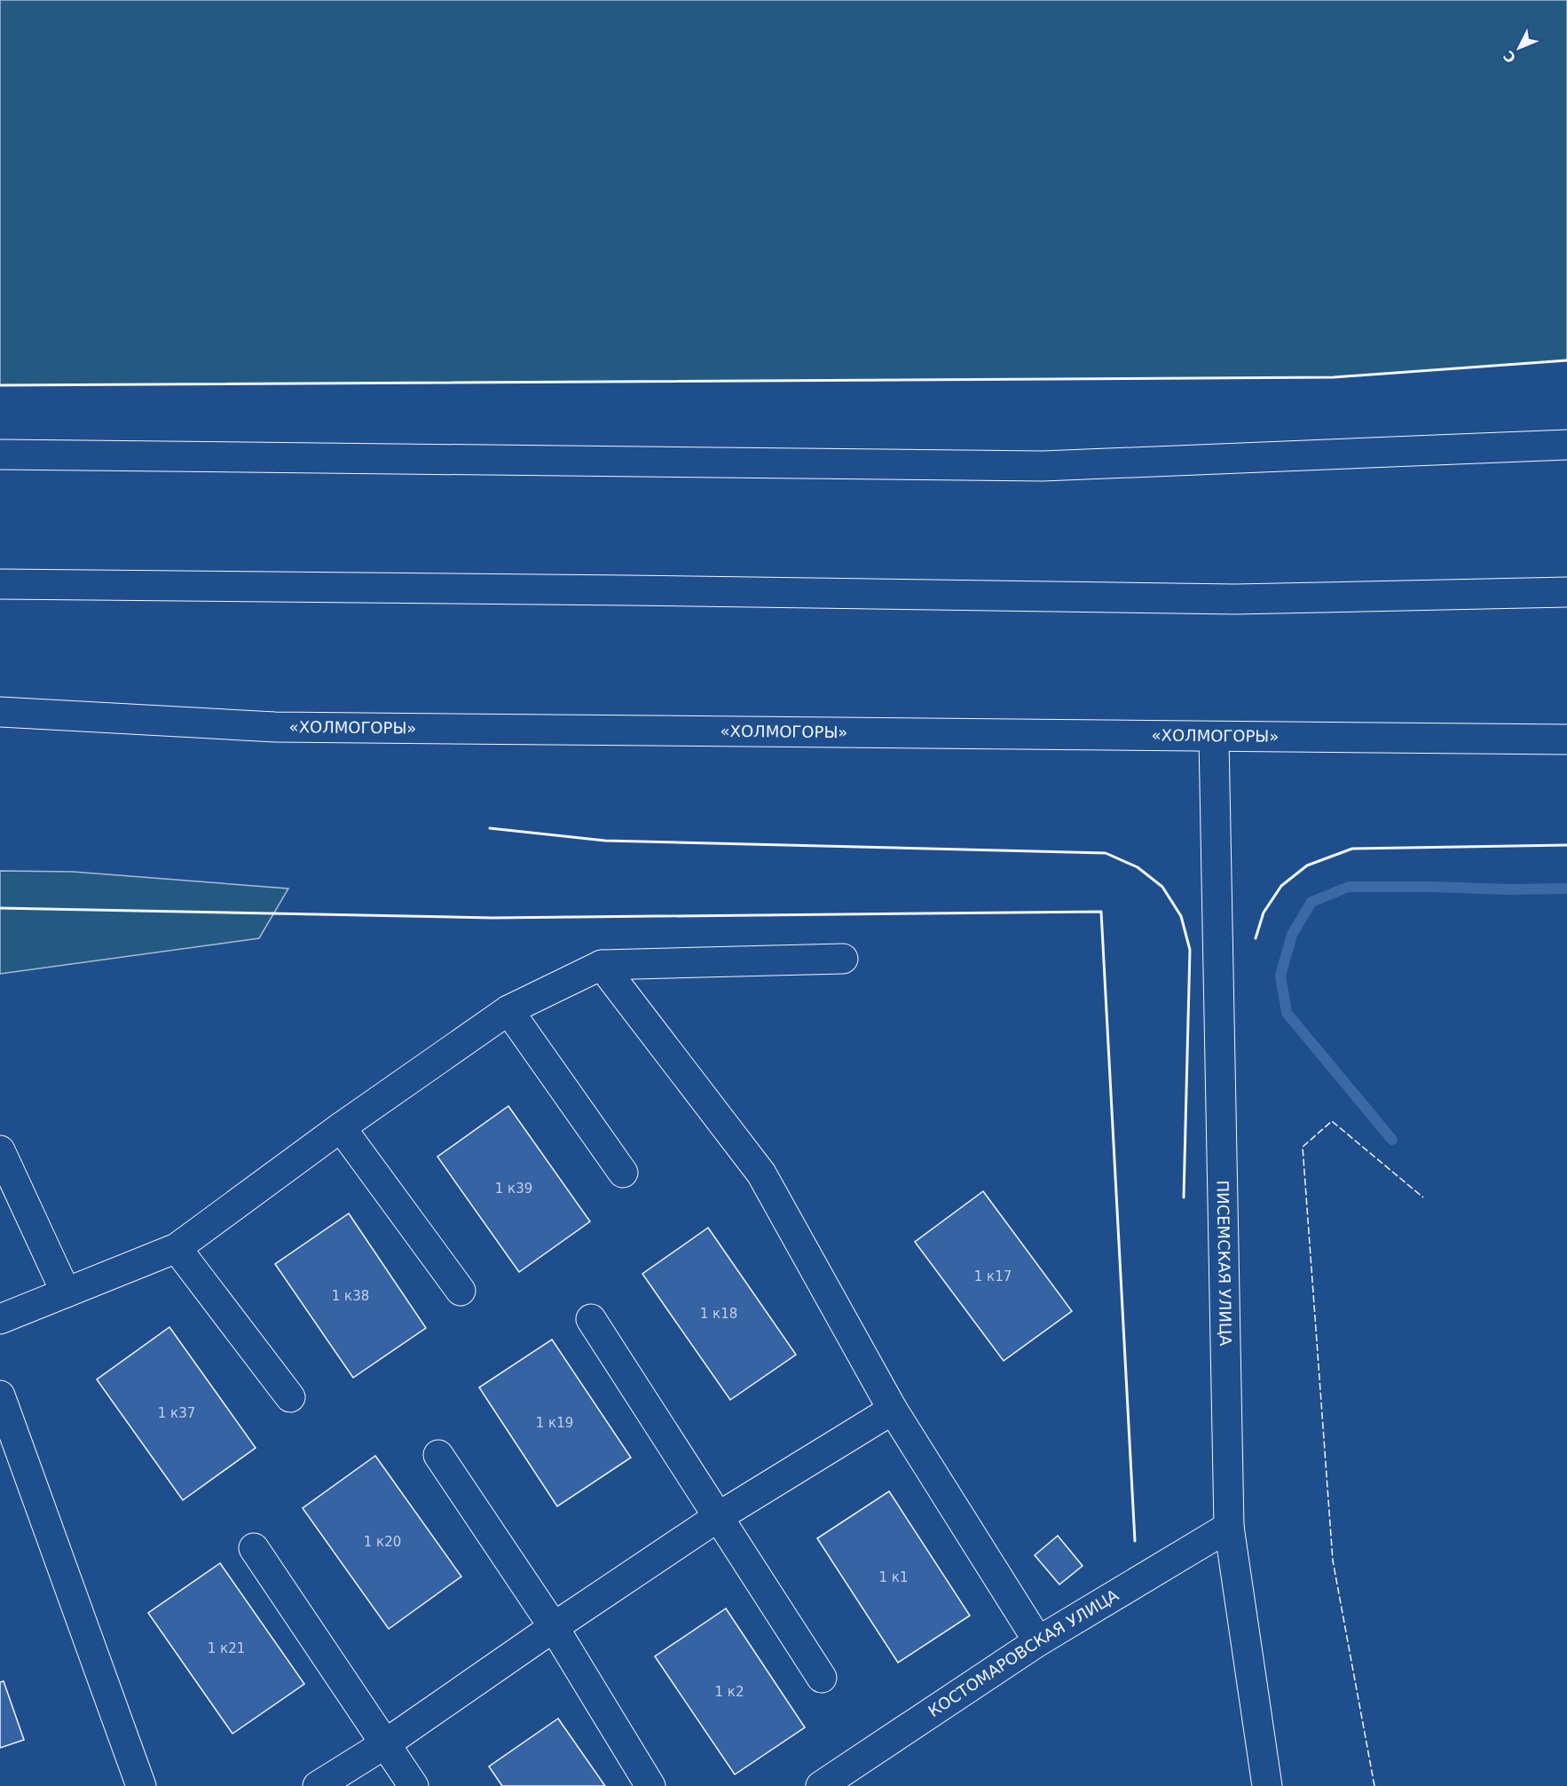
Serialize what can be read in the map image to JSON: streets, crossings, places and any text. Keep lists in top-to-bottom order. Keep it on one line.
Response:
{"streets":{"main road":["«ХОЛМОГОРЫ»","ПИСЕМСКАЯ УЛИЦА","КОСТОМАРОВСКАЯ УЛИЦА"]},"crossings":[["«ХОЛМОГОРЫ»","ПИСЕМСКАЯ УЛИЦА"],["ПИСЕМСКАЯ УЛИЦА","КОСТОМАРОВСКАЯ УЛИЦА"]],"house_numbers":["1 к39","1 к17","1 к38","1 к18","1 к37","1 к19","1 к20","1 к1","1 к21","1 к2"],"north":"bottom left"}
